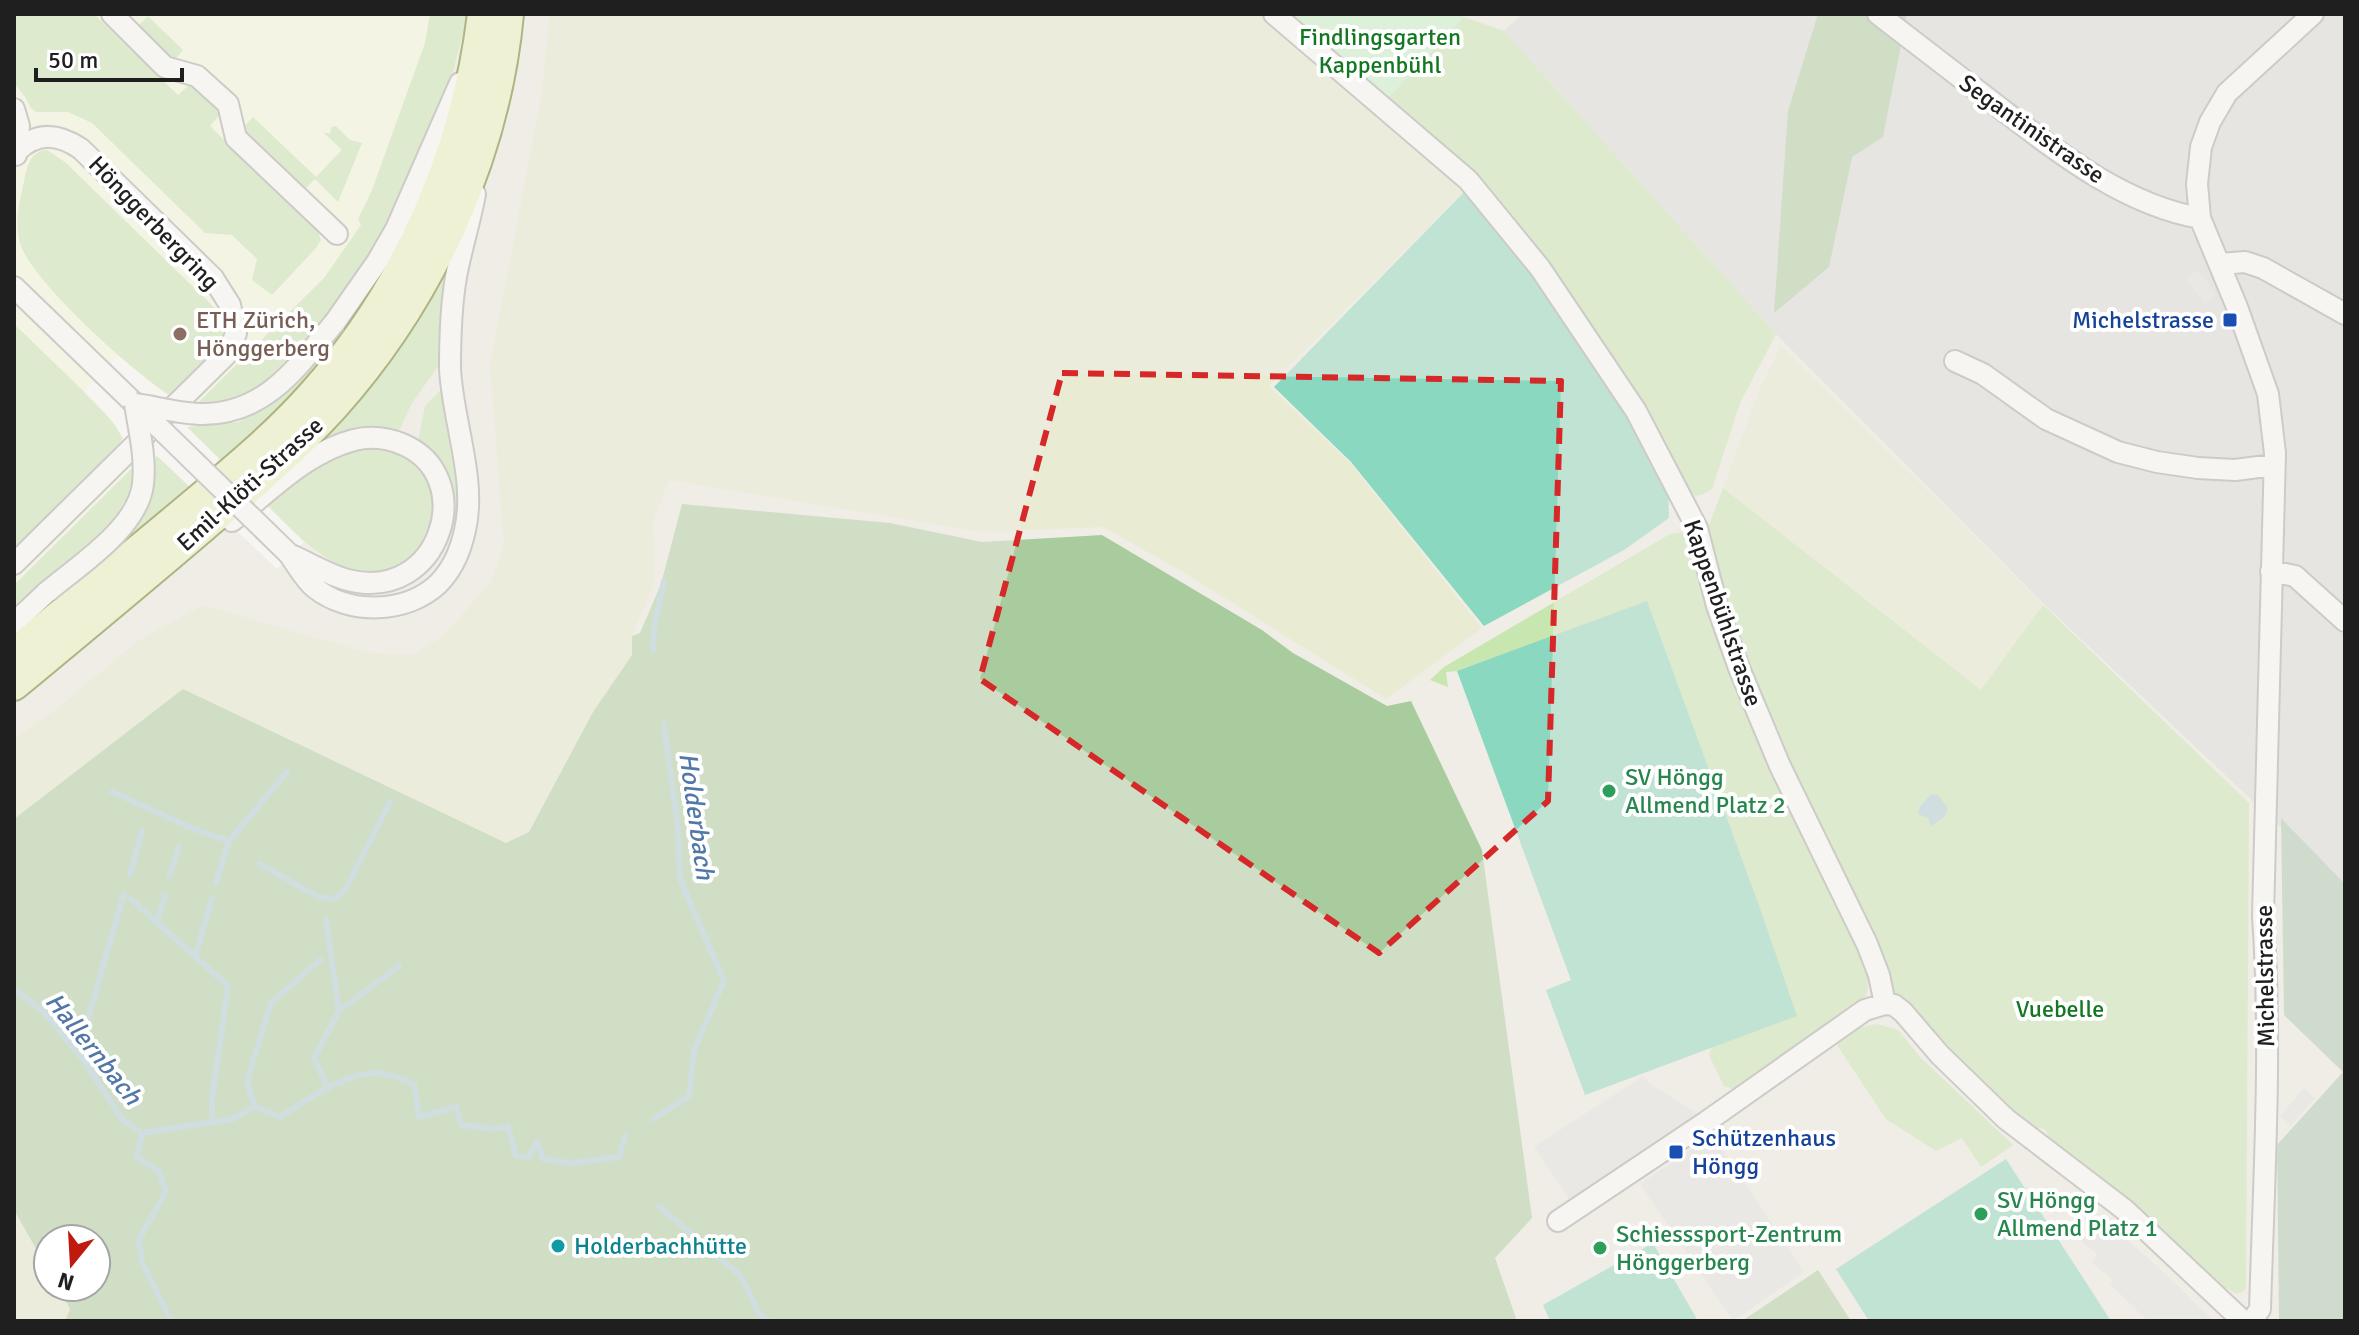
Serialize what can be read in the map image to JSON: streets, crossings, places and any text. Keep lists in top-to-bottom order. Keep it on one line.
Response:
{"streets":{"street":["Segantinistrasse","Hönggerbergring","Emil-Klöti-Strasse","Kappenbühlstrasse","Michelstrasse"]},"crossings":[["Segantinistrasse","Michelstrasse"]],"water":["Holderbach","Hallernbach"],"parks":["Findlingsgarten Kappenbühl","Vuebelle"],"places":{"transit":["Michelstrasse","Schützenhaus Höngg"],"other":["ETH Zürich, Hönggerberg","SV Höngg Allmend Platz 2","SV Höngg Allmend Platz 1","Holderbachhütte","Schiesssport-Zentrum Hönggerberg"]},"scale_bar":"50 m","north":"bottom"}
